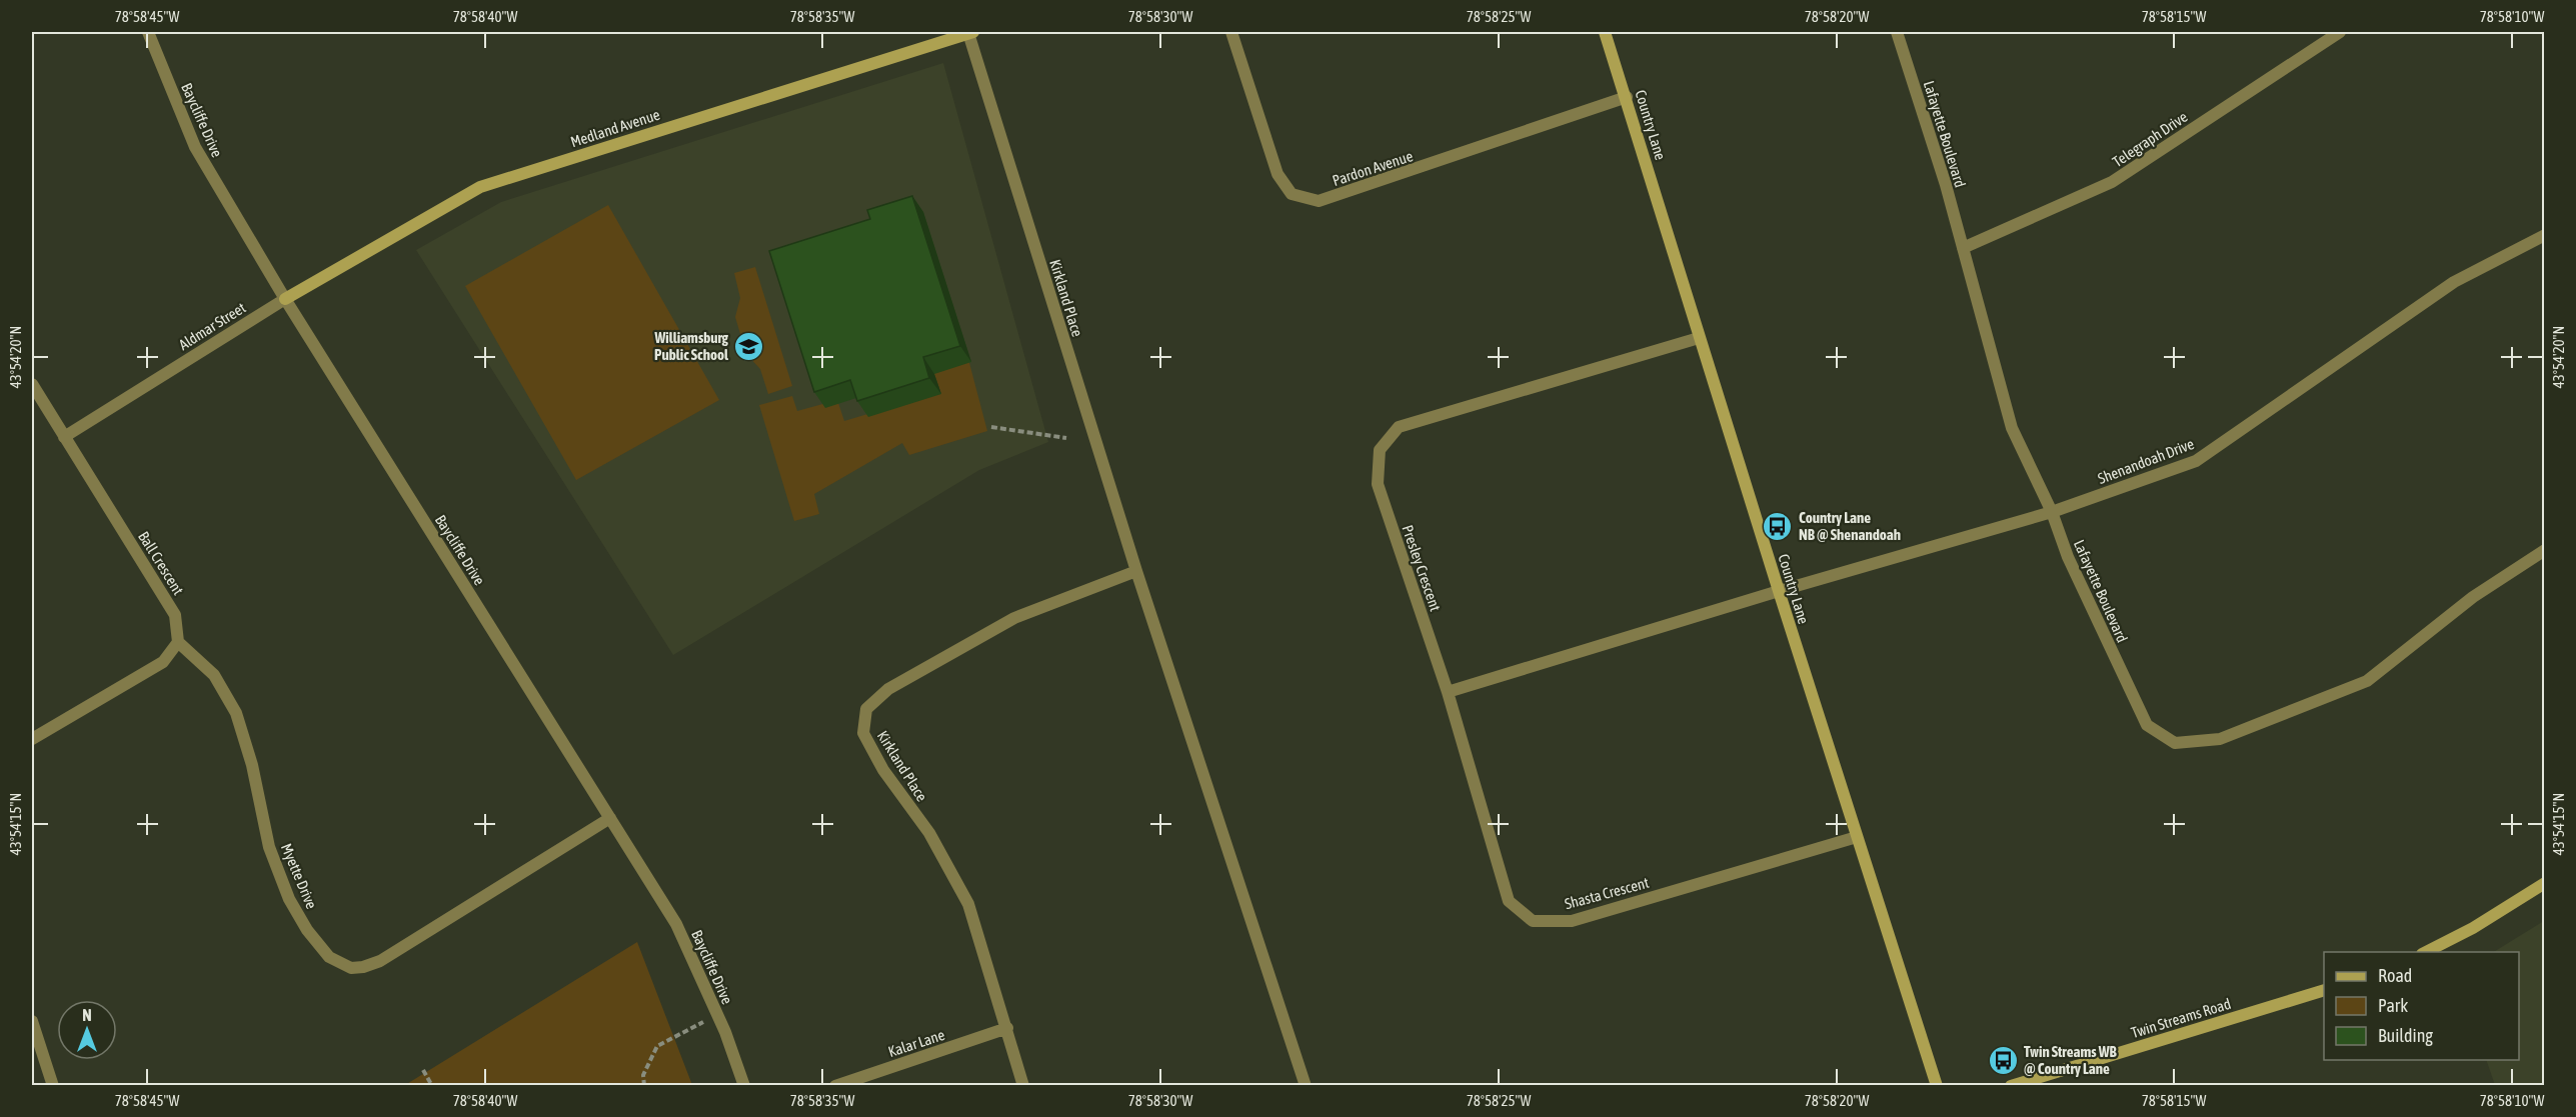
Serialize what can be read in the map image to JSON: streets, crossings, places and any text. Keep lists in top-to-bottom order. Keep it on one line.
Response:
{"streets":{"street":["Baycliffe Drive","Country Lane","Medland Avenue","Lafayette Boulevard","Telegraph Drive","Pardon Avenue","Kirkland Place","Aldmar Street","Shenandoah Drive","Ball Crescent","Presley Crescent","Myette Drive","Shasta Crescent","Twin Streams Road","Kalar Lane"]},"crossings":[["Baycliffe Drive","Medland Avenue"],["Baycliffe Drive","Aldmar Street"],["Baycliffe Drive","Myette Drive"],["Country Lane","Pardon Avenue"],["Country Lane","Shenandoah Drive"],["Country Lane","Presley Crescent"],["Country Lane","Shasta Crescent"],["Medland Avenue","Kirkland Place"],["Medland Avenue","Aldmar Street"],["Lafayette Boulevard","Telegraph Drive"],["Lafayette Boulevard","Shenandoah Drive"],["Kirkland Place","Kalar Lane"],["Aldmar Street","Ball Crescent"],["Ball Crescent","Myette Drive"],["Presley Crescent","Shasta Crescent"]],"places":{"school or university":["Williamsburg Public School"],"bus stop":["Country Lane NB @ Shenandoah","Twin Streams WB @ Country Lane"]},"legend":["Road","Park","Building"],"north":"top","coordinates":["78°58'45\"W","78°58'40\"W","78°58'35\"W","78°58'30\"W","78°58'25\"W","78°58'20\"W","78°58'15\"W","78°58'10\"W","43°54'20\"N","43°54'15\"N"]}
